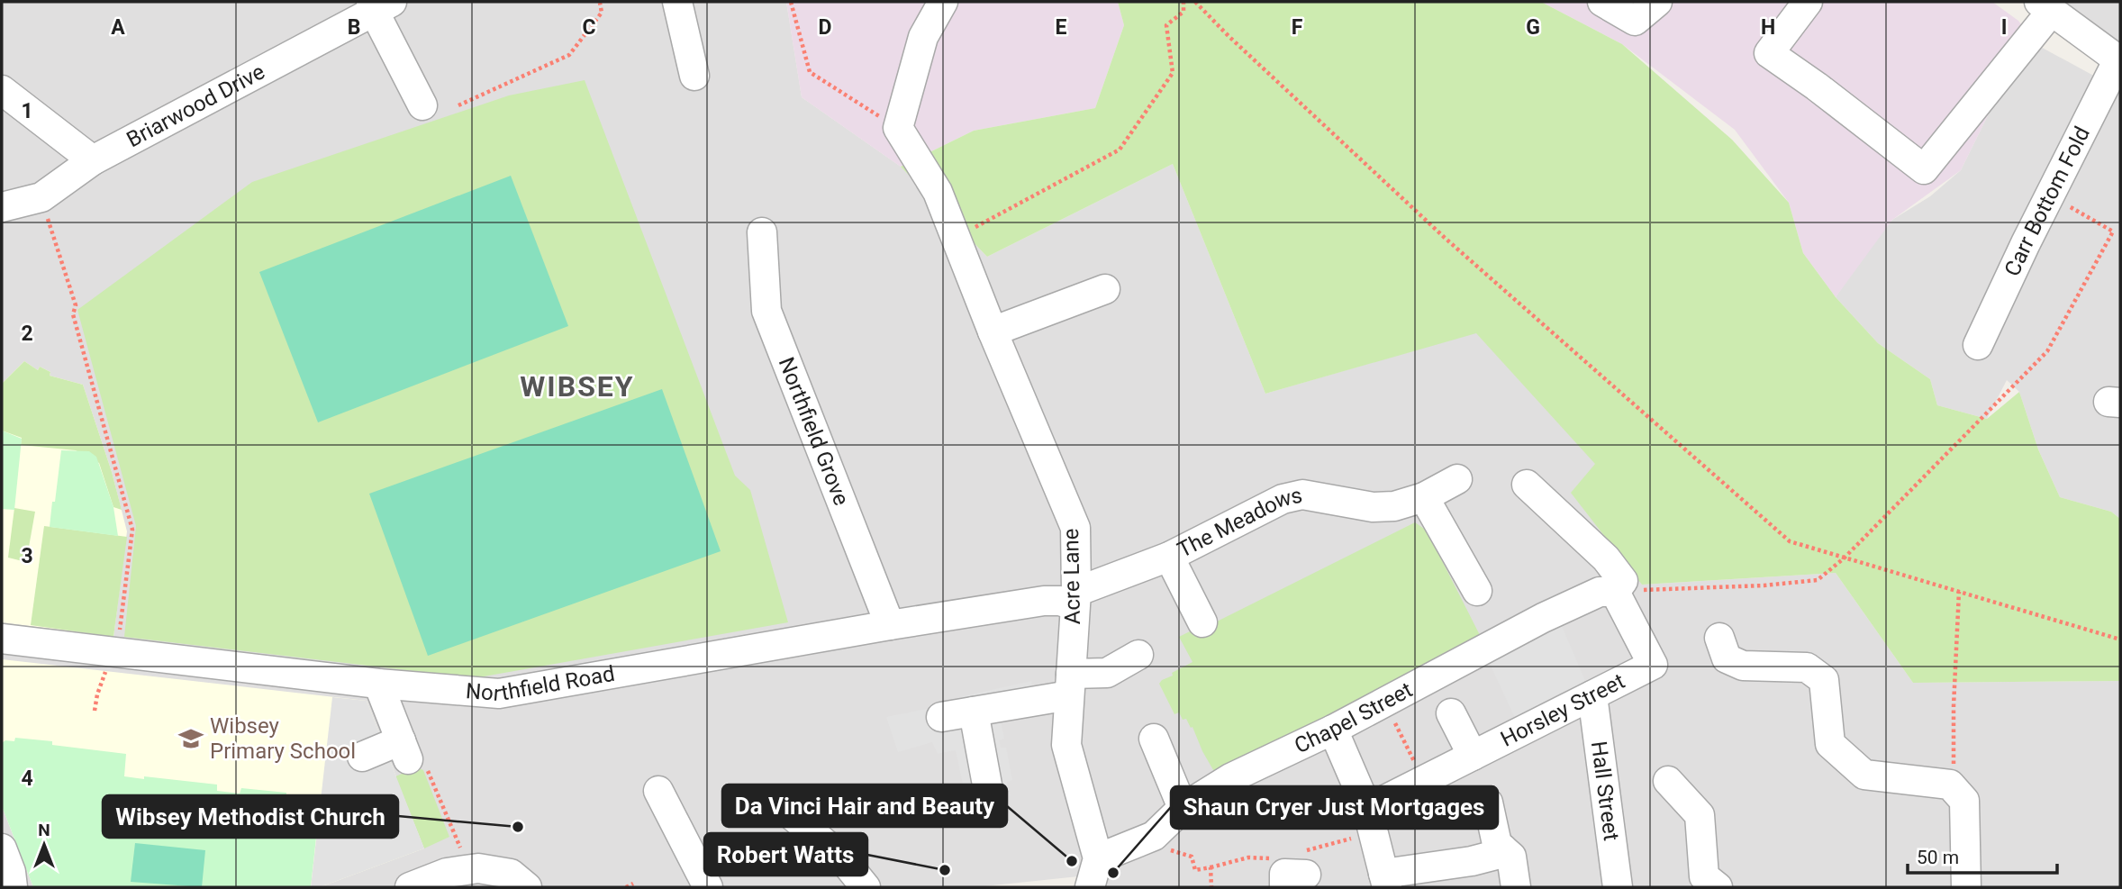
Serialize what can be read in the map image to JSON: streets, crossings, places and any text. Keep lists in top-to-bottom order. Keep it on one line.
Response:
{"streets":{"street":["Briarwood Drive","Carr Bottom Fold","Northfield Grove","The Meadows","Acre Lane","Northfield Road","Horsley Street","Chapel Street","Hall Street"]},"crossings":[["Northfield Grove","Northfield Road"],["The Meadows","Acre Lane"],["The Meadows","Northfield Road"],["Acre Lane","Northfield Road"],["Acre Lane","Chapel Street"],["Horsley Street","Chapel Street"],["Horsley Street","Hall Street"]],"districts":["WIBSEY"],"places":{"school or university":["Wibsey Primary School"],"other":["Wibsey Methodist Church","Da Vinci Hair and Beauty","Robert Watts","Shaun Cryer Just Mortgages"]},"scale_bar":"50 m","north":"top","grid":{"columns":["A","B","C","D","E","F","G","H","I"],"rows":["1","2","3","4"]}}
